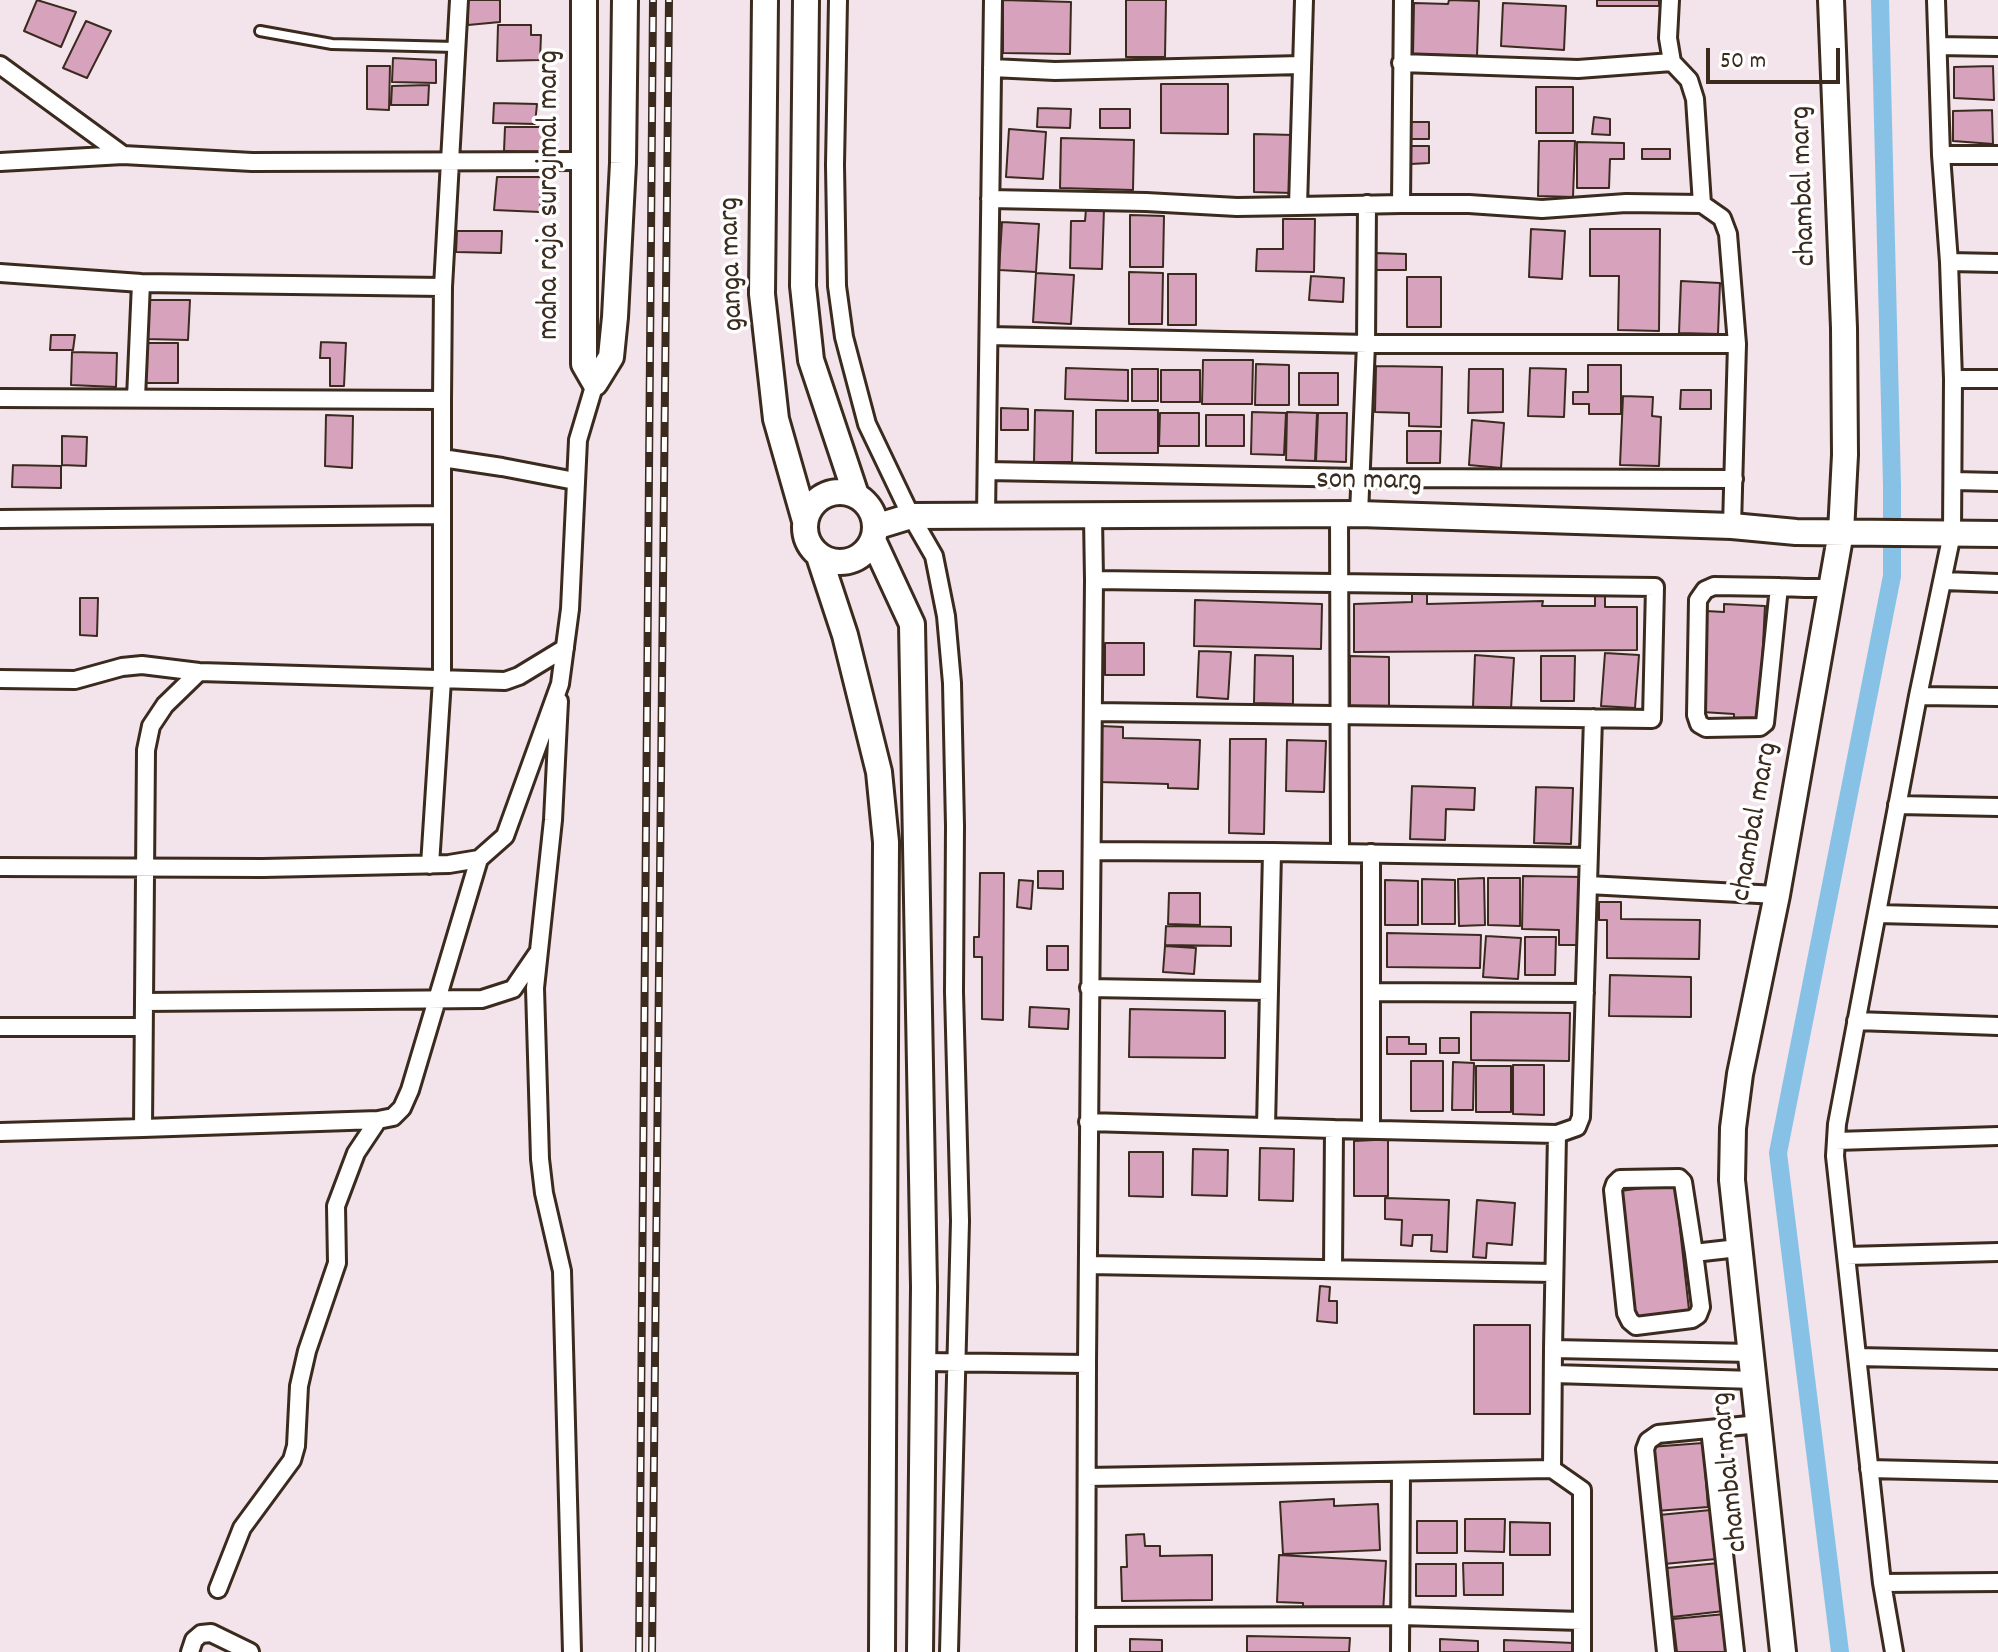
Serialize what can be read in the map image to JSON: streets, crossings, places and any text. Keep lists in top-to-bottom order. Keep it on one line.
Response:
{"streets":{"street":["chambal marg","maha raja surajmal marg","ganga marg","son marg"]},"crossings":[["chambal marg","son marg"],["ganga marg","son marg"]],"scale_bar":"50 m"}
